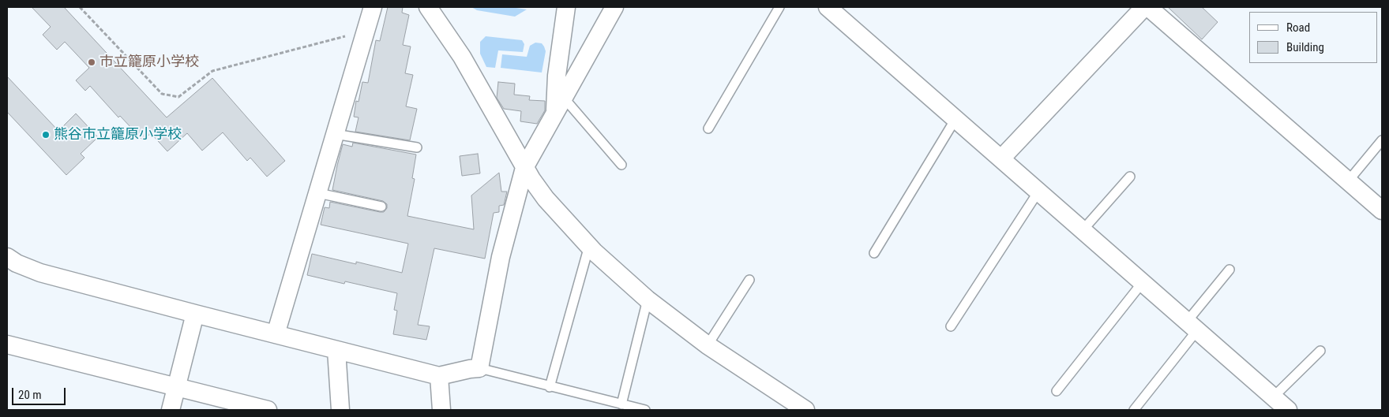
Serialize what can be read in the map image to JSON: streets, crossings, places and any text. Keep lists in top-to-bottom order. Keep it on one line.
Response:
{"places":["市立籠原小学校","熊谷市立籠原小学校"],"legend":["Road","Building"],"scale_bar":"20 m"}
